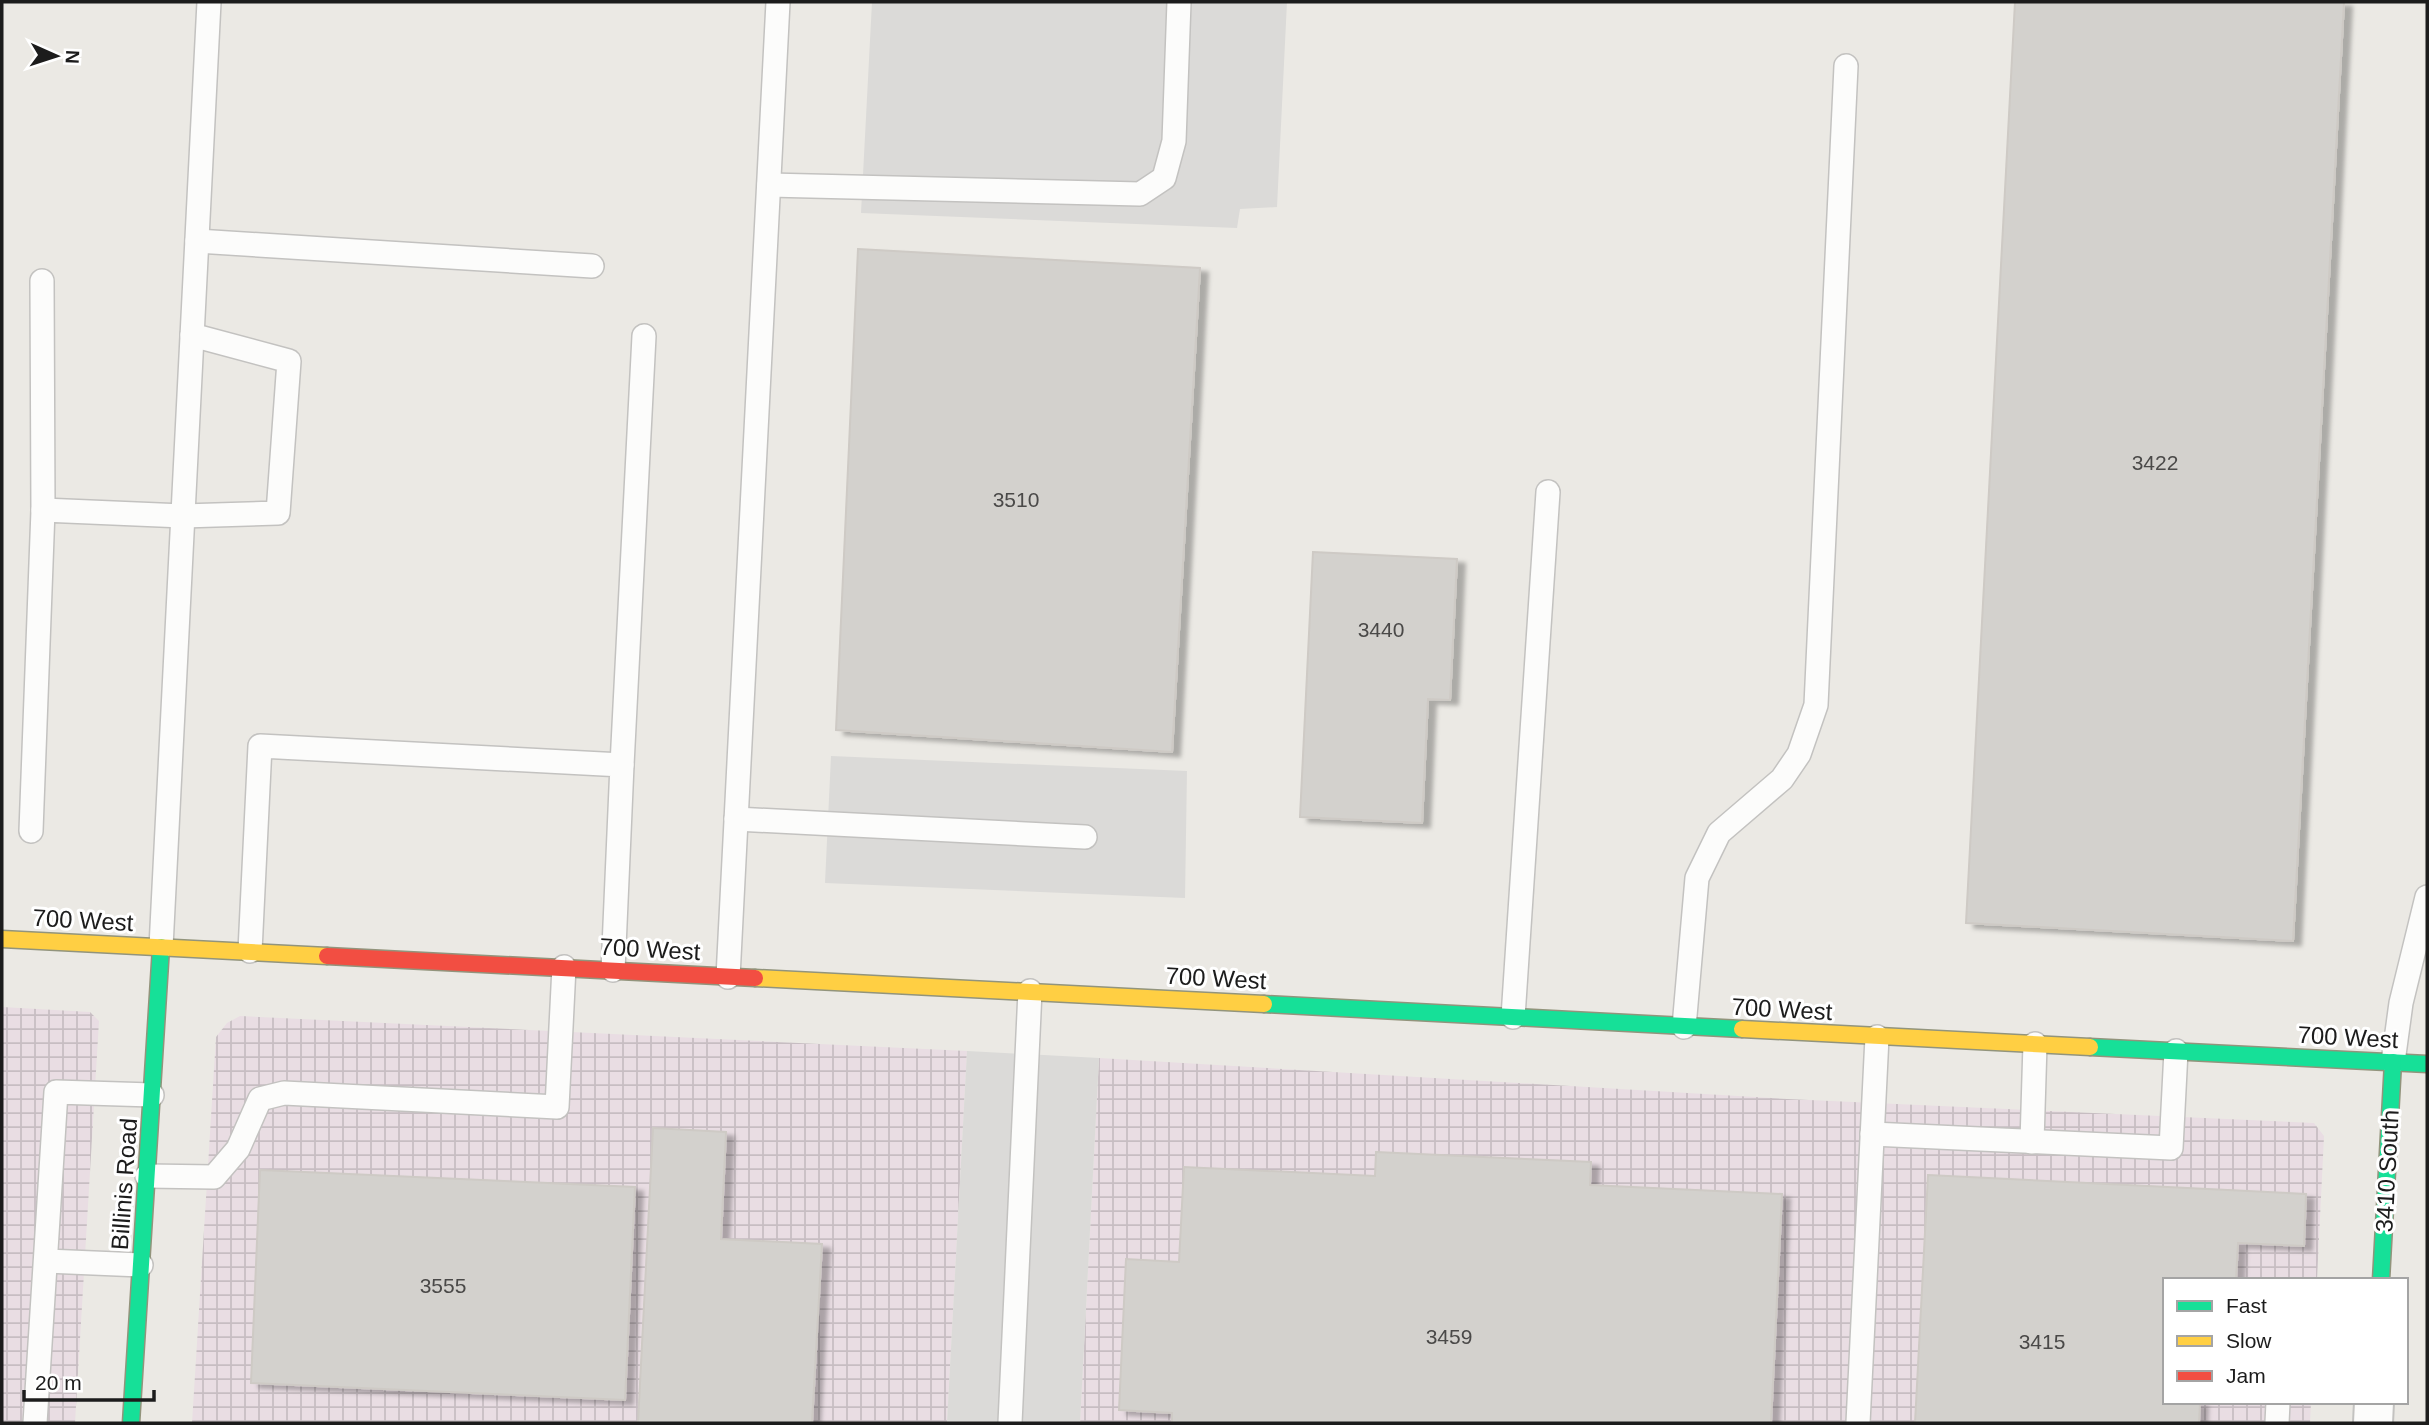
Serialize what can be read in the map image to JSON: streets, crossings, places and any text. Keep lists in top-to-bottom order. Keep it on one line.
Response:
{"streets":{"street":["700 West","3410 South","Billinis Road"]},"crossings":[["700 West","3410 South"],["700 West","Billinis Road"]],"house_numbers":["3422","3510","3440","3555","3459","3415"],"legend":["Fast","Slow","Jam"],"scale_bar":"20 m","north":"right"}
